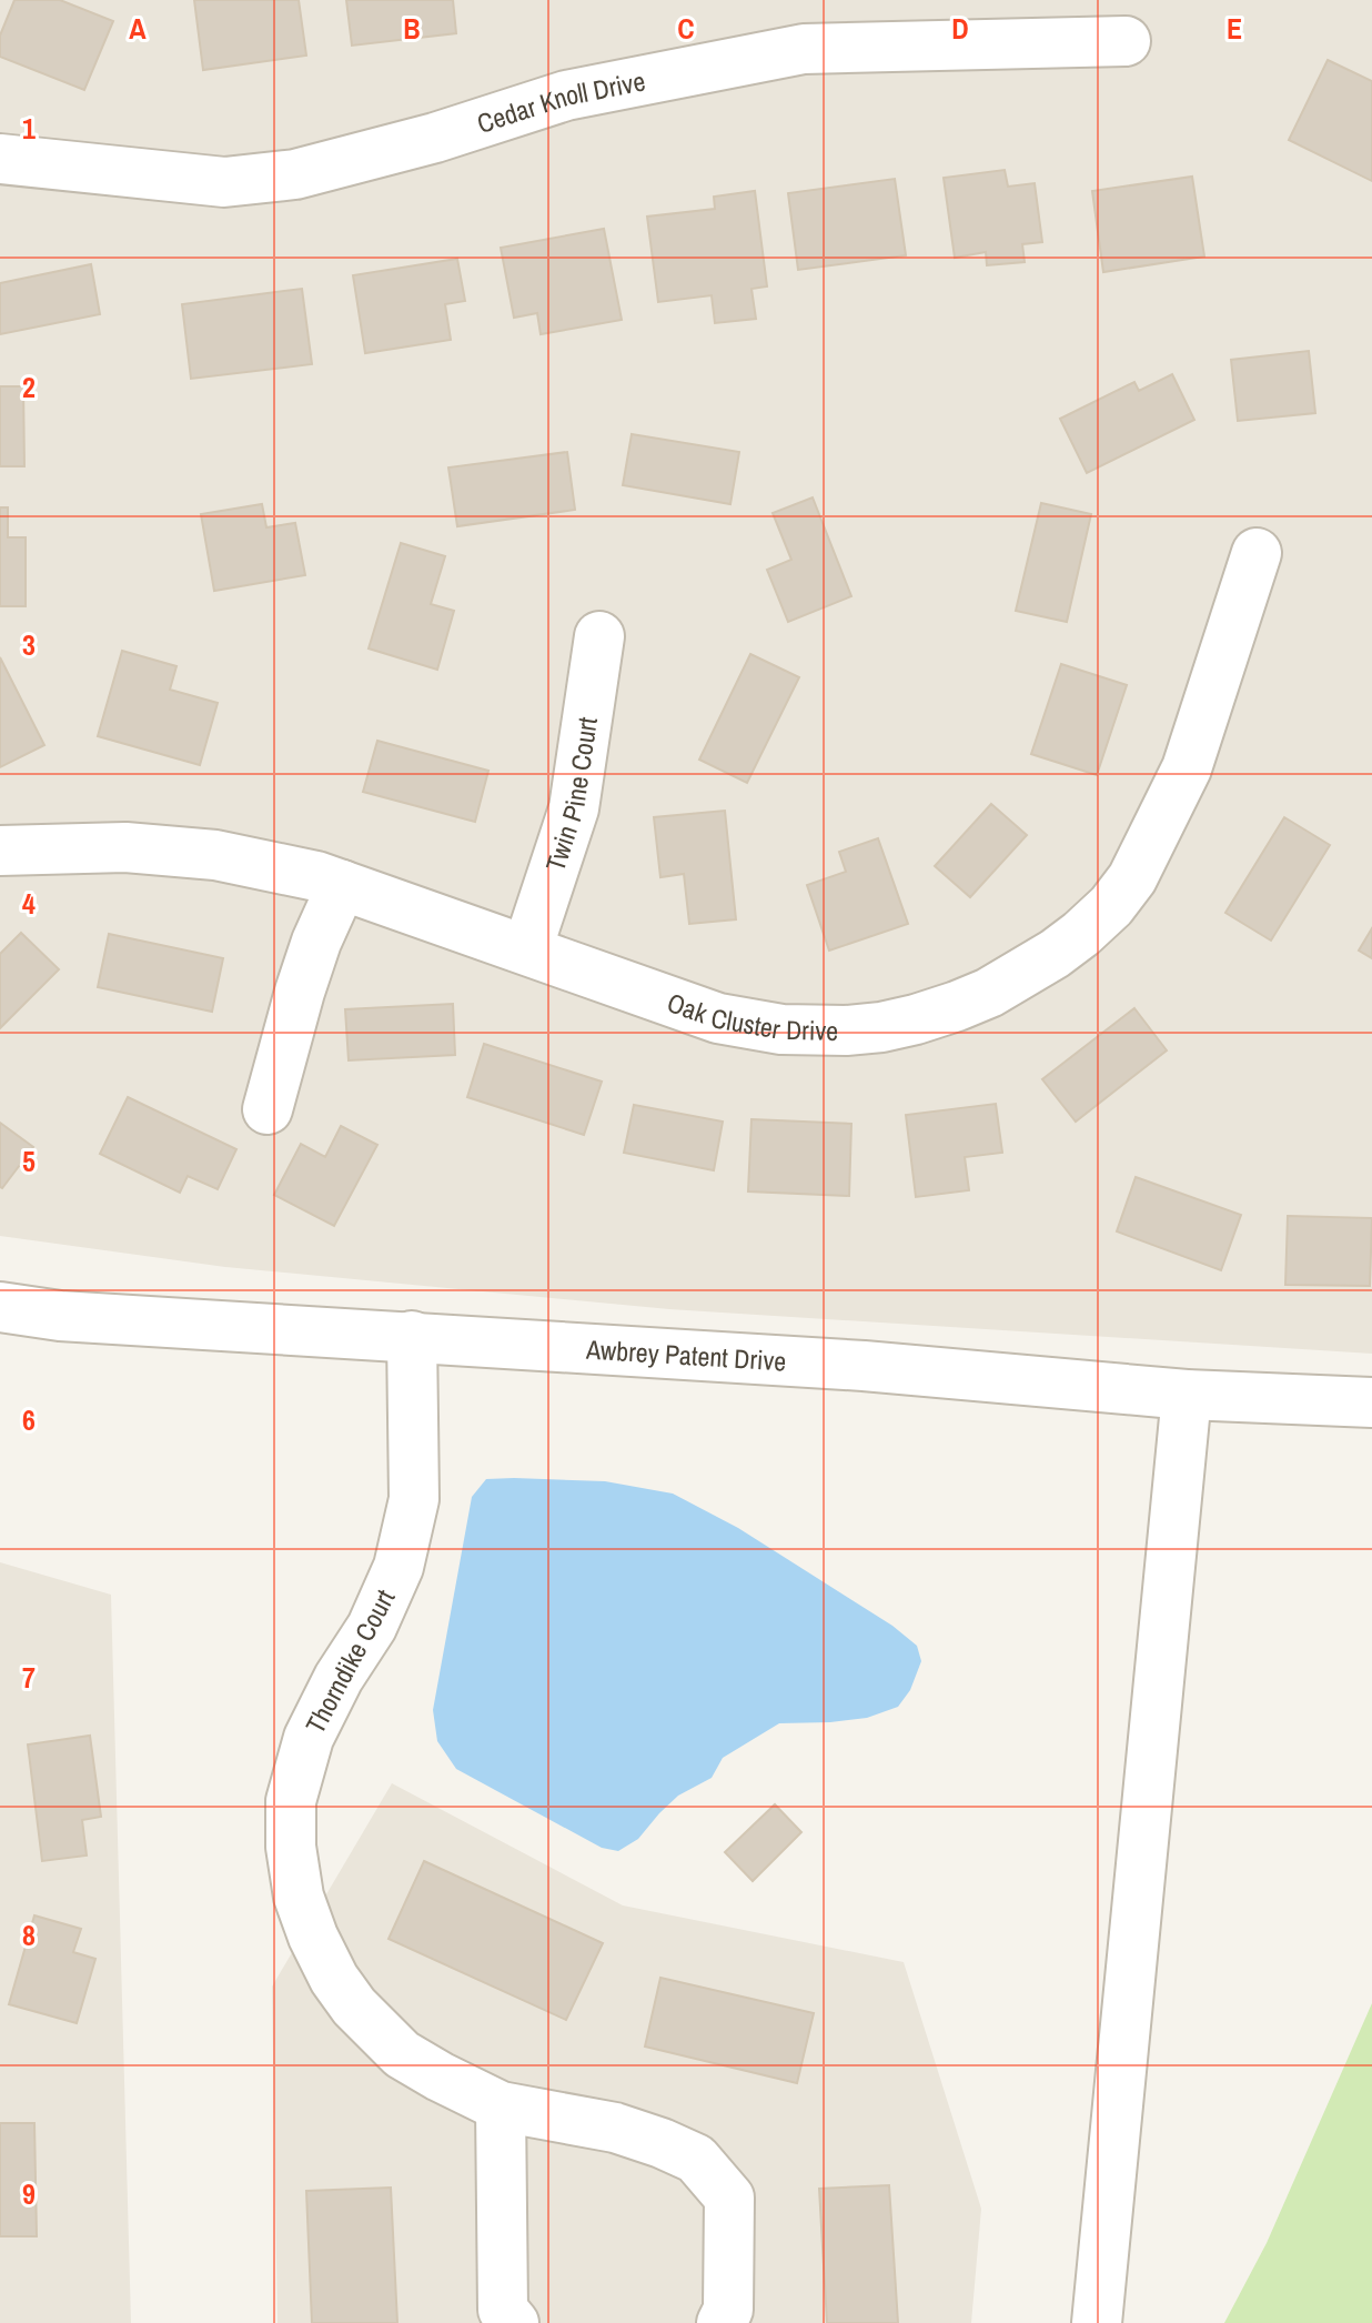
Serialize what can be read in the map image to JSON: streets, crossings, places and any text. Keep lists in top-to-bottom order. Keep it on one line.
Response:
{"streets":{"street":["Cedar Knoll Drive","Twin Pine Court","Oak Cluster Drive","Awbrey Patent Drive","Thorndike Court"]},"crossings":[["Twin Pine Court","Oak Cluster Drive"],["Awbrey Patent Drive","Thorndike Court"]],"grid":{"columns":["A","B","C","D","E"],"rows":["1","2","3","4","5","6","7","8","9"]}}
